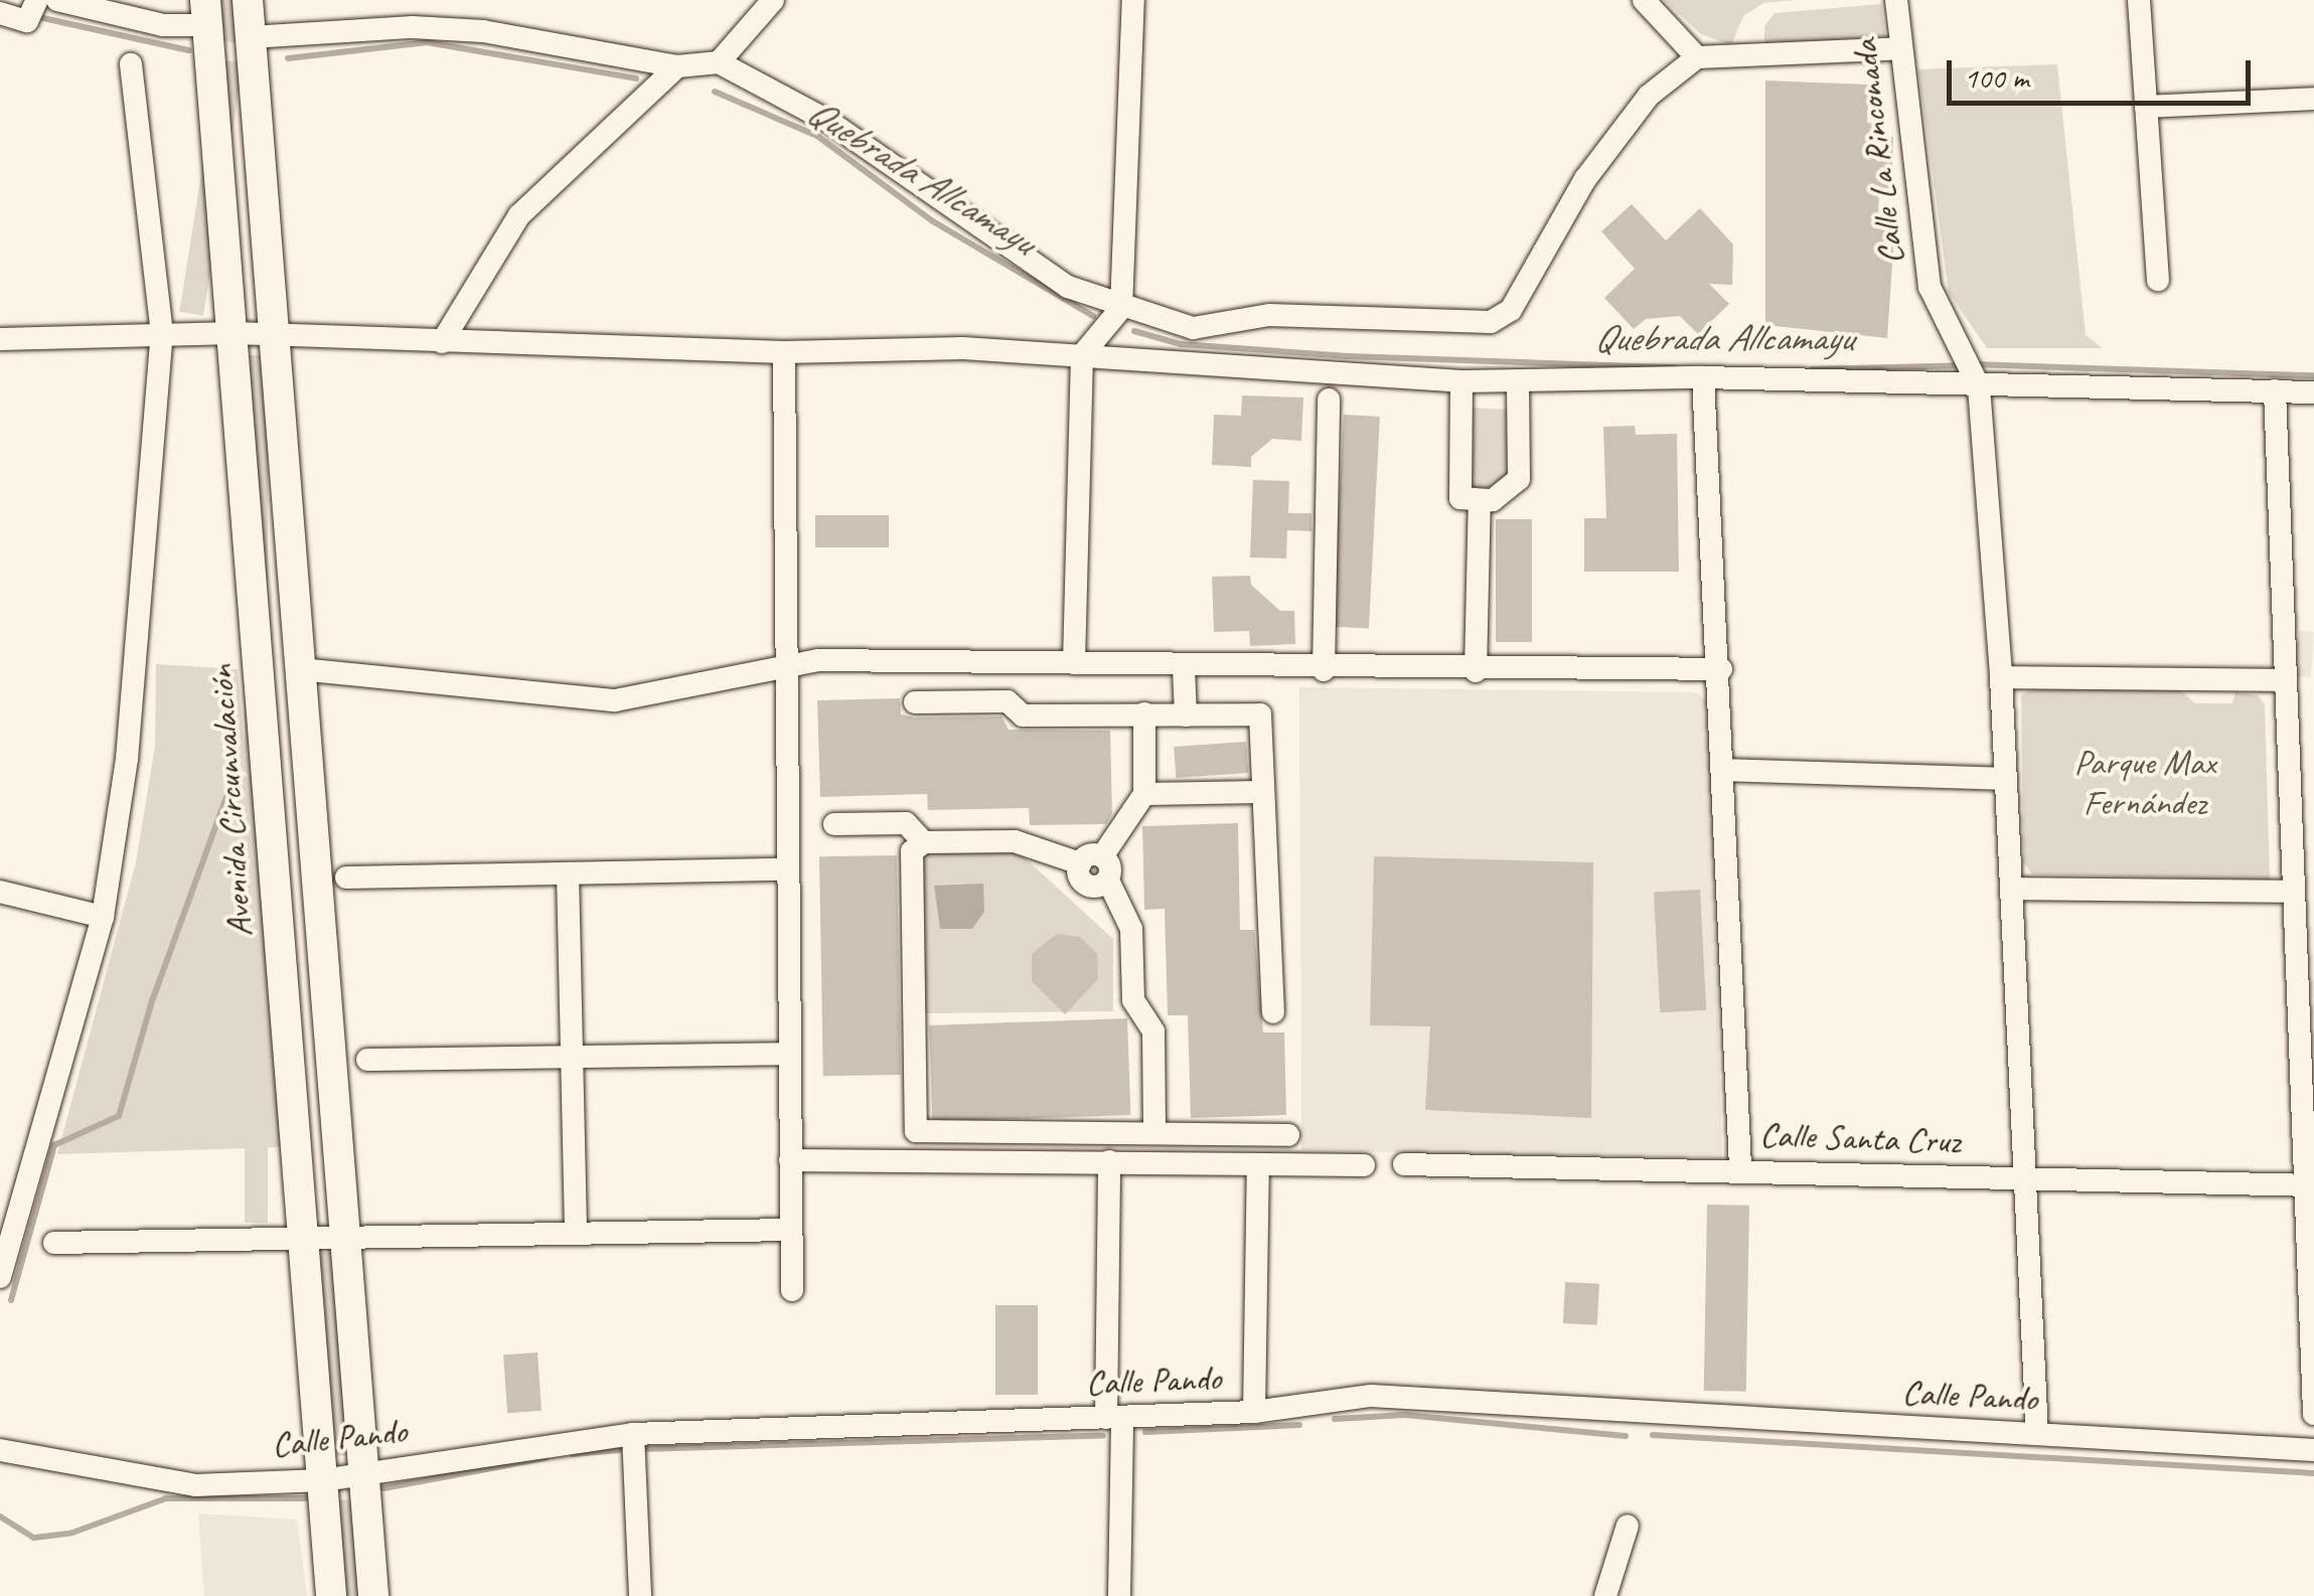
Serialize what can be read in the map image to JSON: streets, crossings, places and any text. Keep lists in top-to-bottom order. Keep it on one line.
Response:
{"streets":{"main road":["Avenida Circunvalación"],"street":["Calle La Rinconada","Calle Santa Cruz","Calle Pando"]},"crossings":[["Calle La Rinconada","Calle Santa Cruz"],["Calle La Rinconada","Calle Pando"],["Avenida Circunvalación","Calle Pando"]],"water":["Quebrada Allcamayu"],"parks":["Parque Max Fernández"],"scale_bar":"100 m"}
